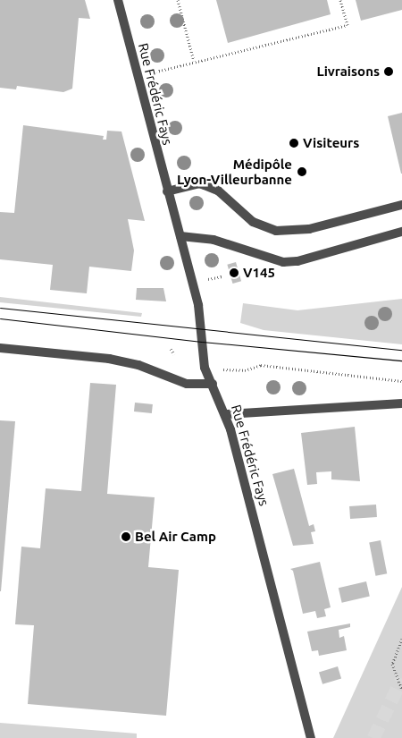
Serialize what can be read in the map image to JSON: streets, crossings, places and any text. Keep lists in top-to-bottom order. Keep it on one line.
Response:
{"streets":{"street":["Rue Frédéric Fays"]},"places":["Livraisons","Visiteurs","Médipôle Lyon-Villeurbanne","V145","Bel Air Camp"]}
